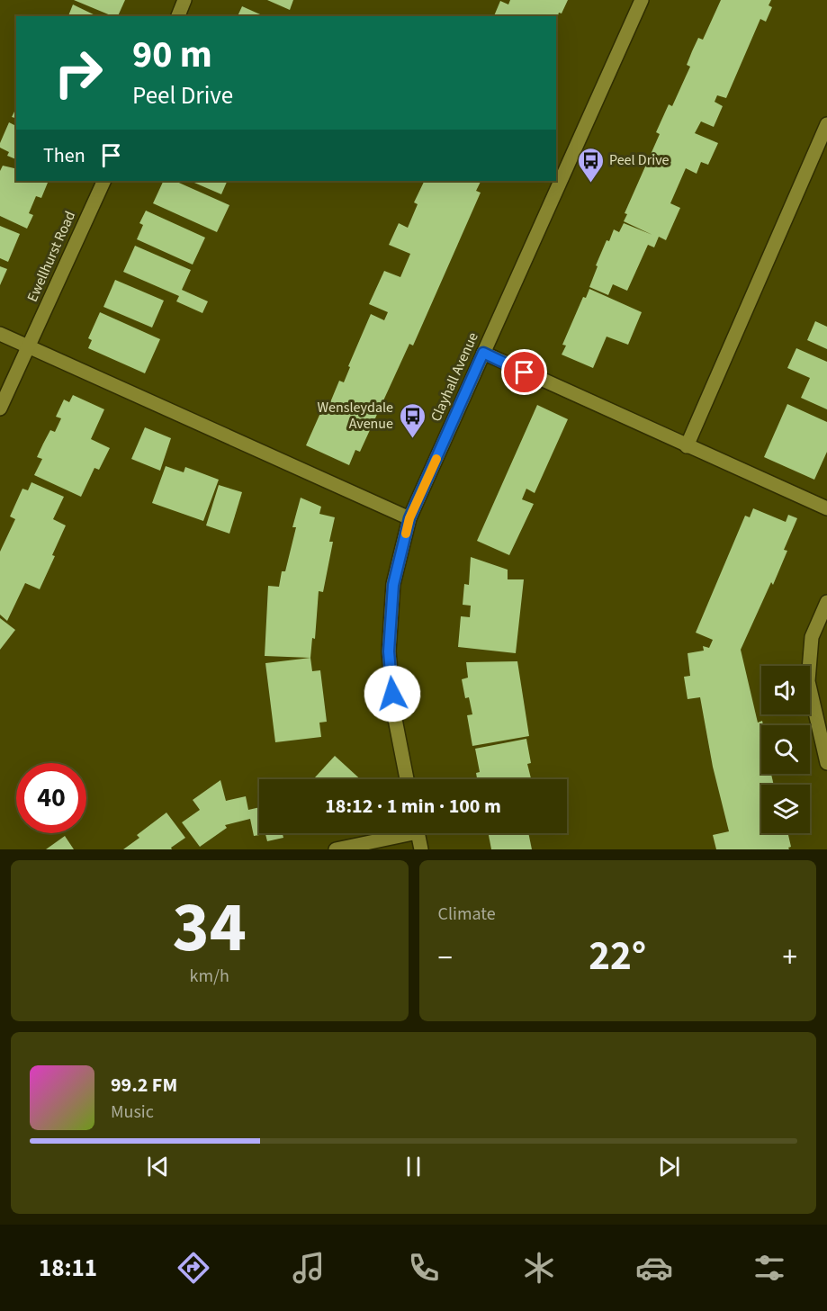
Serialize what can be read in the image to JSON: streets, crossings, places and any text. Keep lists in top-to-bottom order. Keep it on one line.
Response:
{"streets":{"street":["Ewellhurst Road","Clayhall Avenue"]},"places":{"bus stop":["Peel Drive","Wensleydale Avenue"]},"page":{"turn":["90 m","Peel Drive"],"then":"Then","limit":"40","trip":"18:12 · 1 min · 100 m","tile":[["34","km/h"],"Climate"],"heat":["−","22°","+"],"song":["99.2 FM","Music"],"tabs":"18:11"}}
